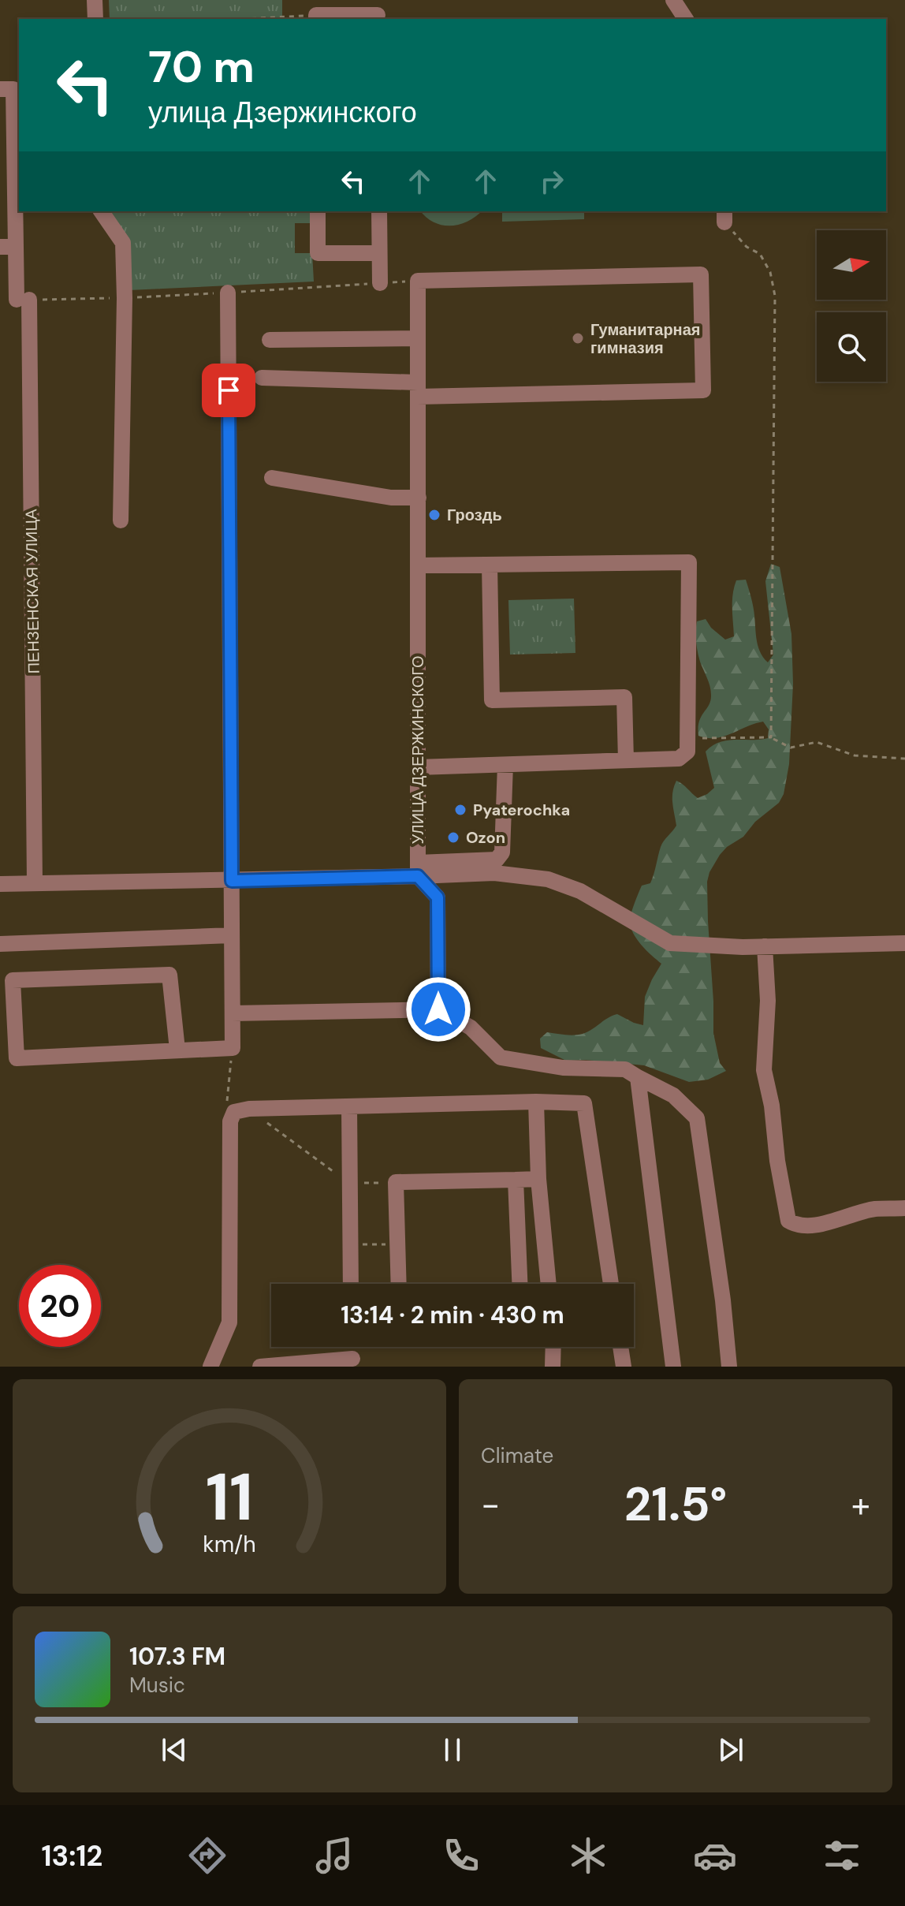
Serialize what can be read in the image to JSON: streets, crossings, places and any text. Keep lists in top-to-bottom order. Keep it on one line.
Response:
{"streets":{"street":["ПЕНЗЕНСКАЯ УЛИЦА","УЛИЦА ДЗЕРЖИНСКОГО"]},"places":["Гуманитарная гимназия","Гроздь","Pyaterochka","Ozon"],"north":"right","page":{"turn":["70 m","улица Дзержинского"],"limit":"20","trip":"13:14 · 2 min · 430 m","tile":"Climate","heat":["−","21.5°","+"],"song":["107.3 FM","Music"],"tabs":"13:12","gauge":["11","km/h"]}}
